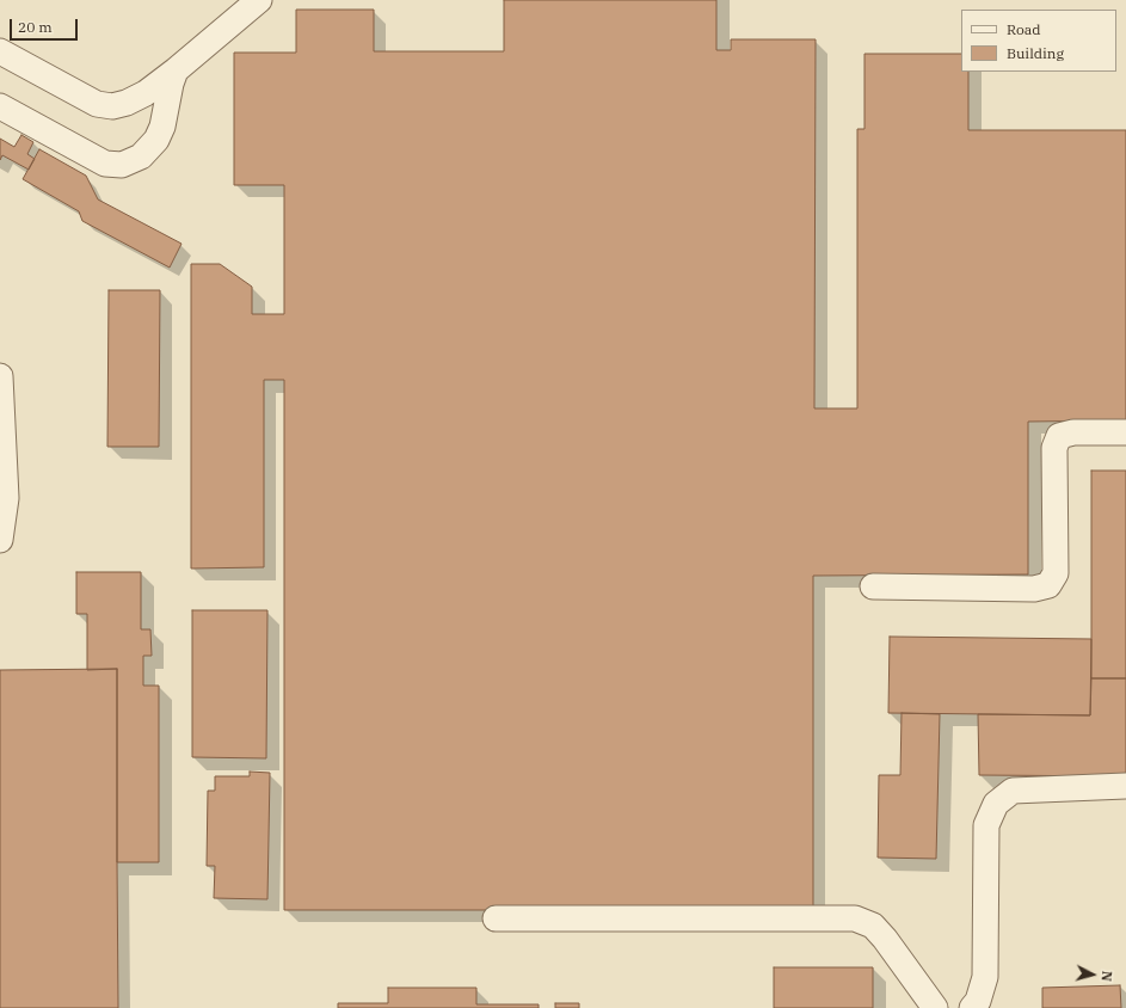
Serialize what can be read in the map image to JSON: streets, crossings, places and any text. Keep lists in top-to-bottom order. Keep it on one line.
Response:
{"legend":["Road","Building"],"scale_bar":"20 m","north":"right"}
